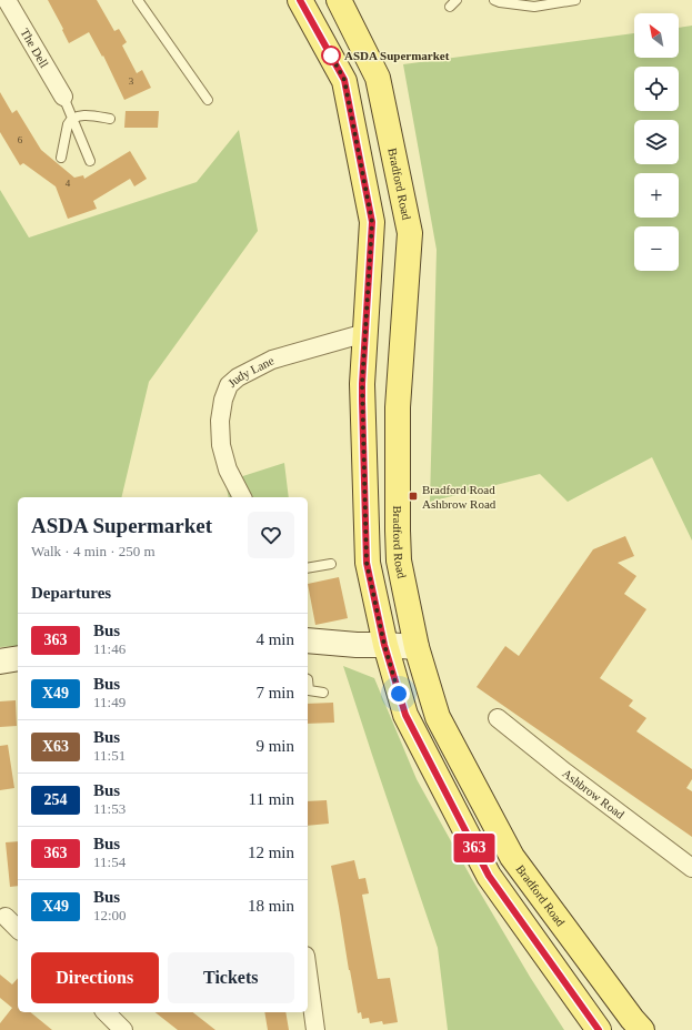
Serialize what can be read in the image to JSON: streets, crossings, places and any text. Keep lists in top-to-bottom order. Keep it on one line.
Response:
{"streets":{"main road":["Bradford Road"],"street":["The Dell","Judy Lane","Ashbrow Road"]},"places":{"other":["ASDA Supermarket"],"transit":["Bradford Road Ashbrow Road"]},"lines":["bus line 363"],"house_numbers":["3","6","4"],"north":"top left","page":{"on_map":"363","map_buttons":["+","−"],"heading":[["ASDA Supermarket","Walk · 4 min · 250 m"],"Departures"],"list":[{"mark":"363","name":"Bus","note":"11:46","value":"4 min"},{"mark":"X49","name":"Bus","note":"11:49","value":"7 min"},{"mark":"X63","name":"Bus","note":"11:51","value":"9 min"},{"mark":"254","name":"Bus","note":"11:53","value":"11 min"},{"mark":"363","name":"Bus","note":"11:54","value":"12 min"},{"mark":"X49","name":"Bus","note":"12:00","value":"18 min"}],"buttons":["Directions","Tickets"]}}
